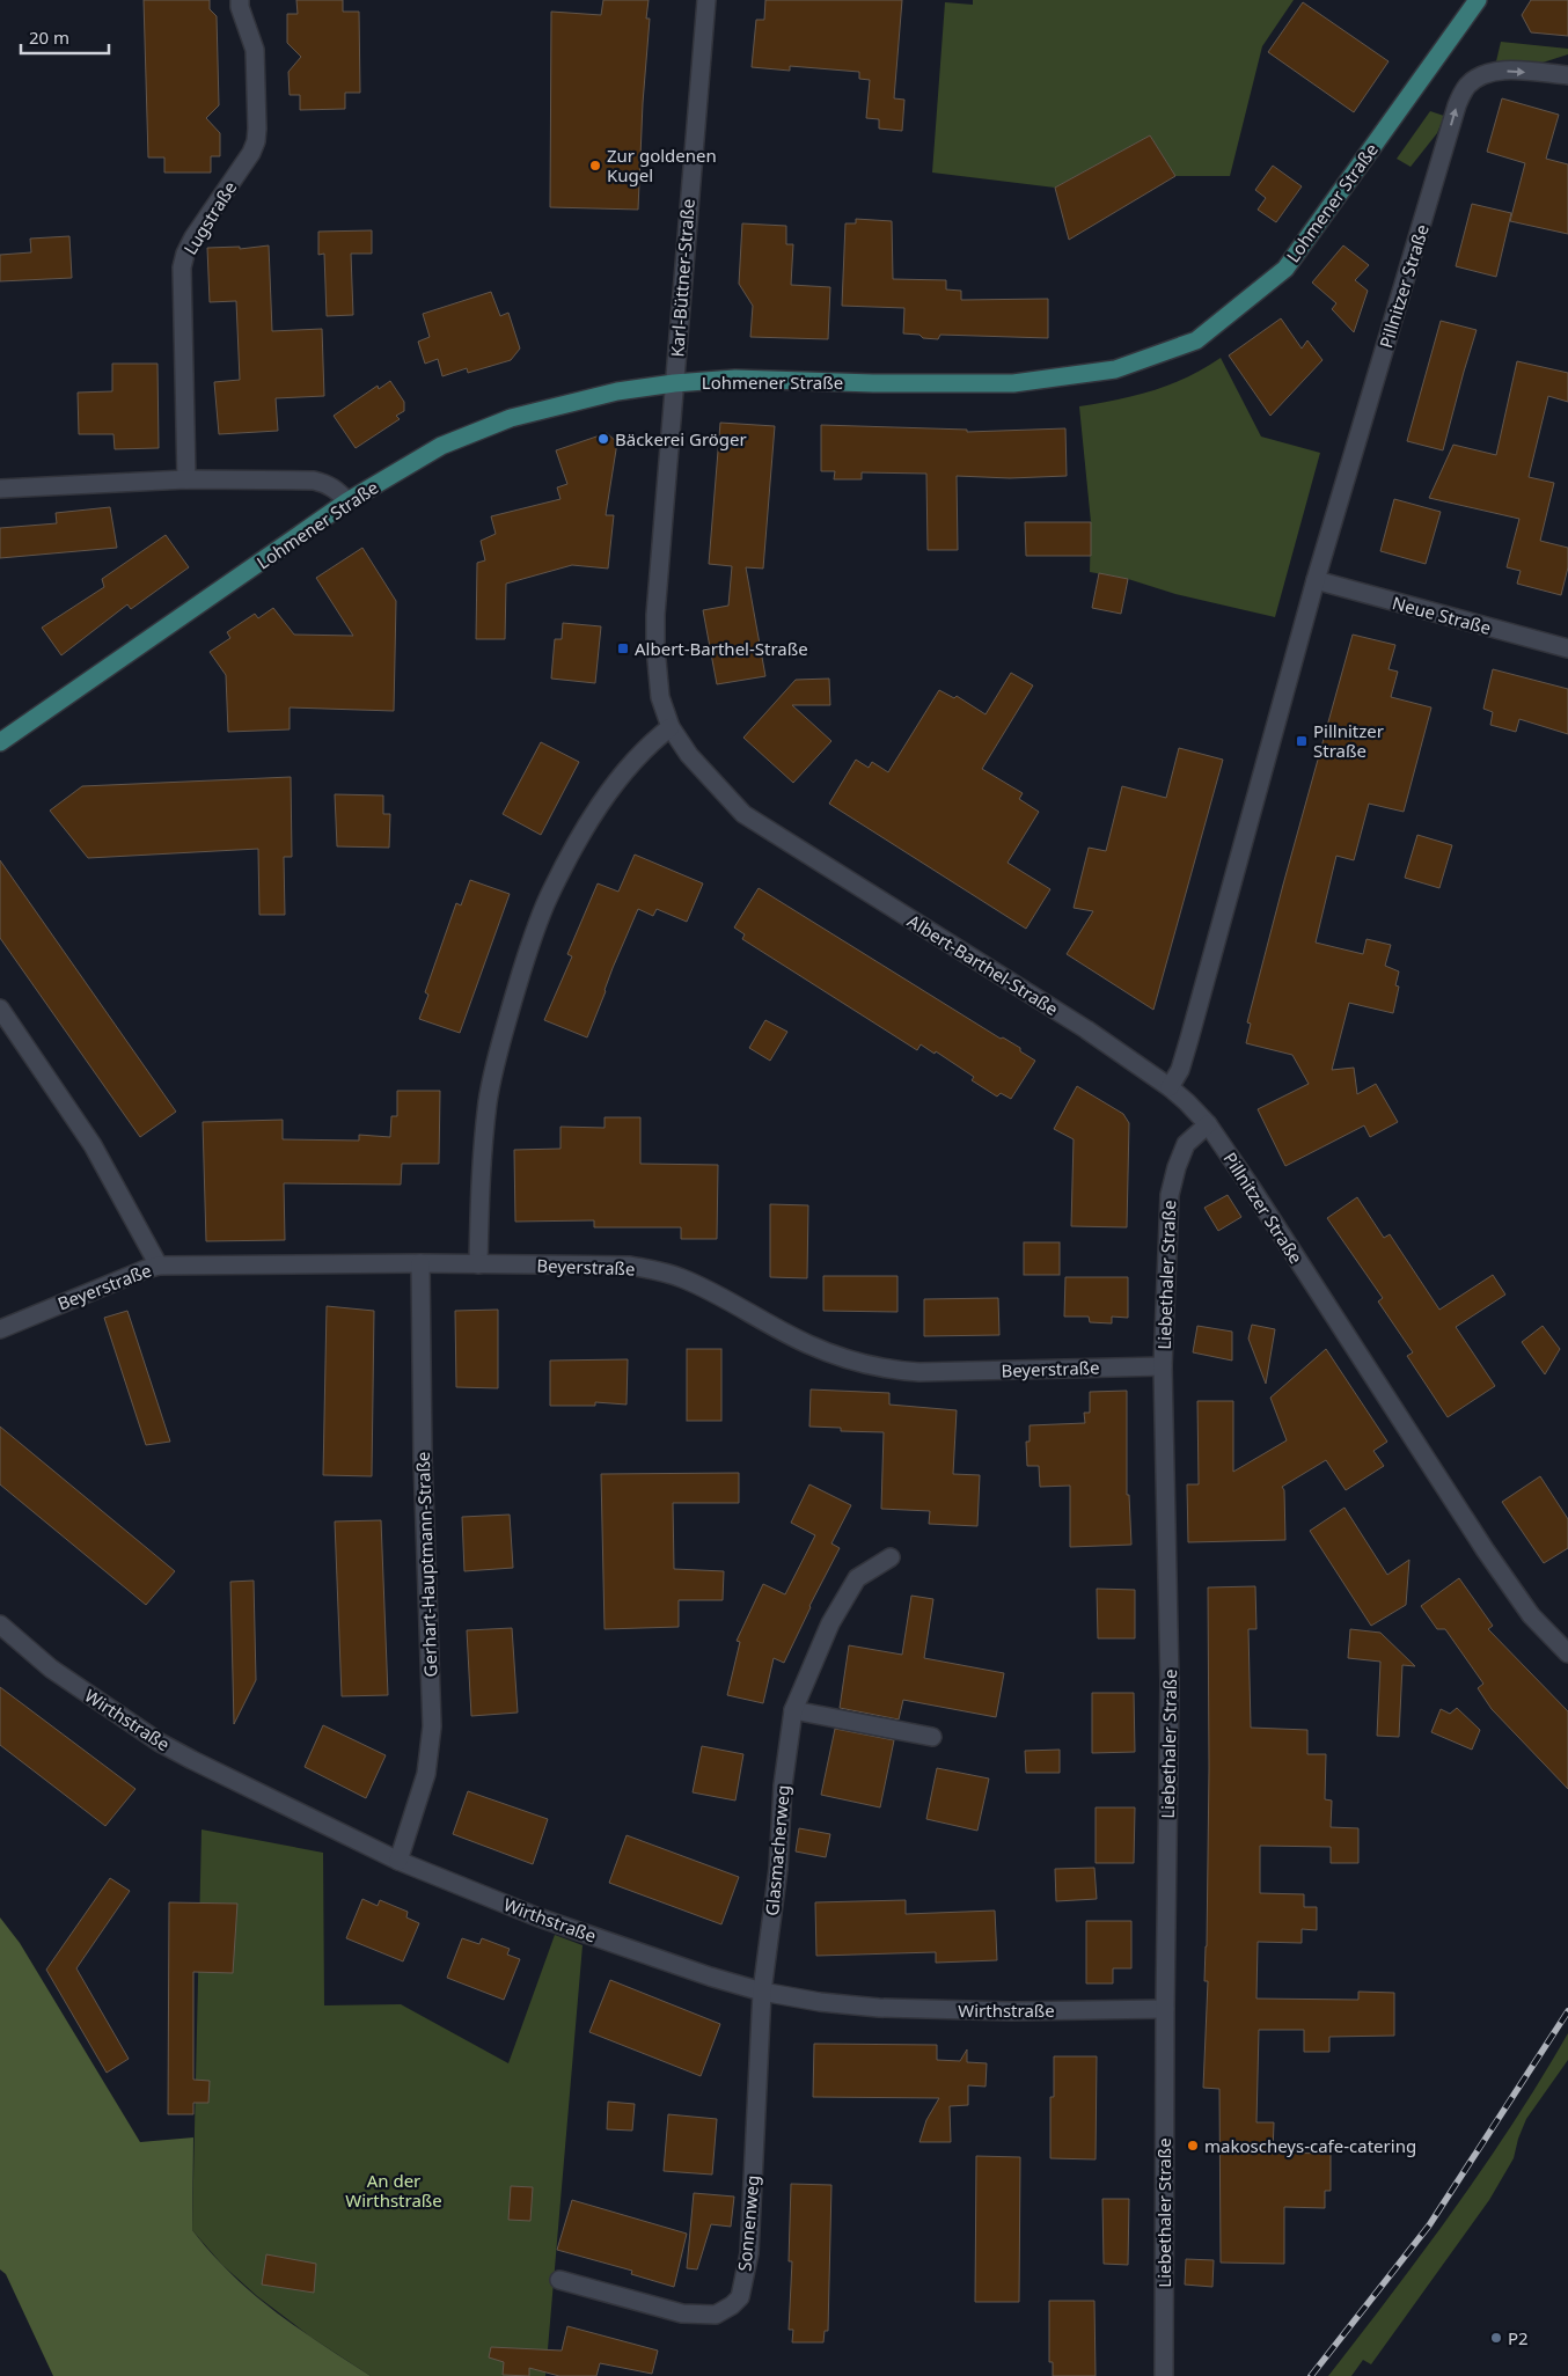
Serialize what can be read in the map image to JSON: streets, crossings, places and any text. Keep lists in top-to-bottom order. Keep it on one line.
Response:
{"streets":{"main road":["Lohmener Straße"],"street":["Lugstraße","Karl-Büttner-Straße","Pillnitzer Straße","Neue Straße","Albert-Barthel-Straße","Beyerstraße","Liebethaler Straße","Gerhart-Hauptmann-Straße","Wirthstraße","Glasmacherweg","Sonnenweg"]},"crossings":[["Lohmener Straße","Karl-Büttner-Straße"],["Lohmener Straße","Albert-Barthel-Straße"],["Karl-Büttner-Straße","Albert-Barthel-Straße"],["Pillnitzer Straße","Neue Straße"],["Pillnitzer Straße","Albert-Barthel-Straße"],["Pillnitzer Straße","Liebethaler Straße"],["Beyerstraße","Liebethaler Straße"],["Beyerstraße","Gerhart-Hauptmann-Straße"],["Liebethaler Straße","Wirthstraße"],["Gerhart-Hauptmann-Straße","Wirthstraße"],["Wirthstraße","Glasmacherweg"],["Wirthstraße","Sonnenweg"],["Glasmacherweg","Sonnenweg"]],"parks":["An der Wirthstraße"],"places":{"other":["Zur goldenen Kugel","Bäckerei Gröger","makoscheys-cafe-catering","P2"],"transit":["Albert-Barthel-Straße","Pillnitzer Straße"]},"scale_bar":"20 m"}
